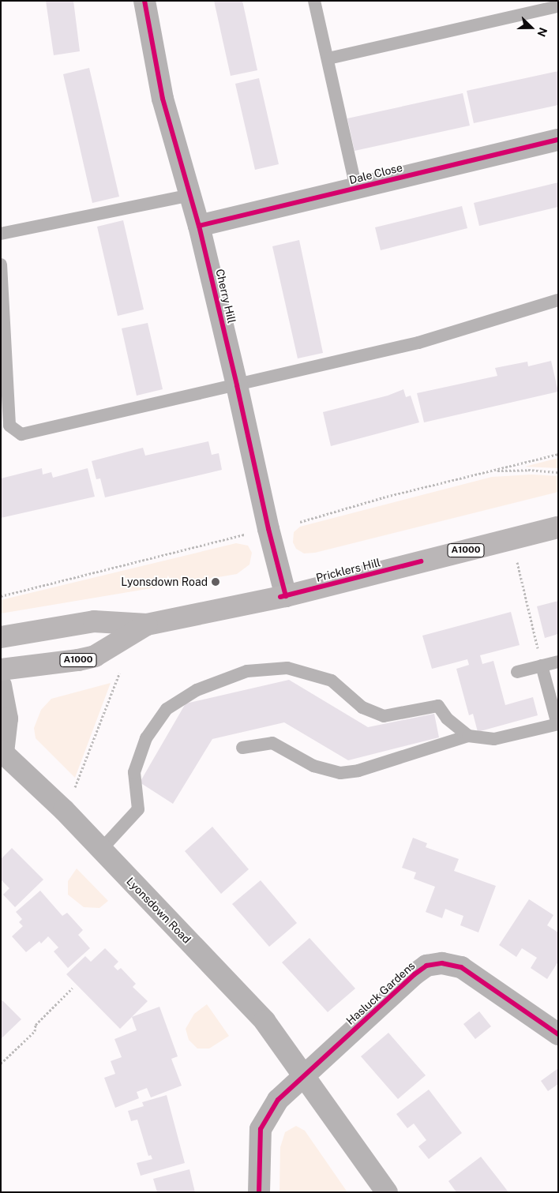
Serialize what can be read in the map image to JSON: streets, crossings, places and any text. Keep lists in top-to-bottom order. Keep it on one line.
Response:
{"streets":{"main road":["A1000","Pricklers Hill"],"street":["Dale Close","Cherry Hill","Lyonsdown Road","Hasluck Gardens"]},"crossings":[["Dale Close","Cherry Hill"],["Cherry Hill","Pricklers Hill"],["Lyonsdown Road","Hasluck Gardens"]],"places":["Lyonsdown Road"],"north":"right"}
